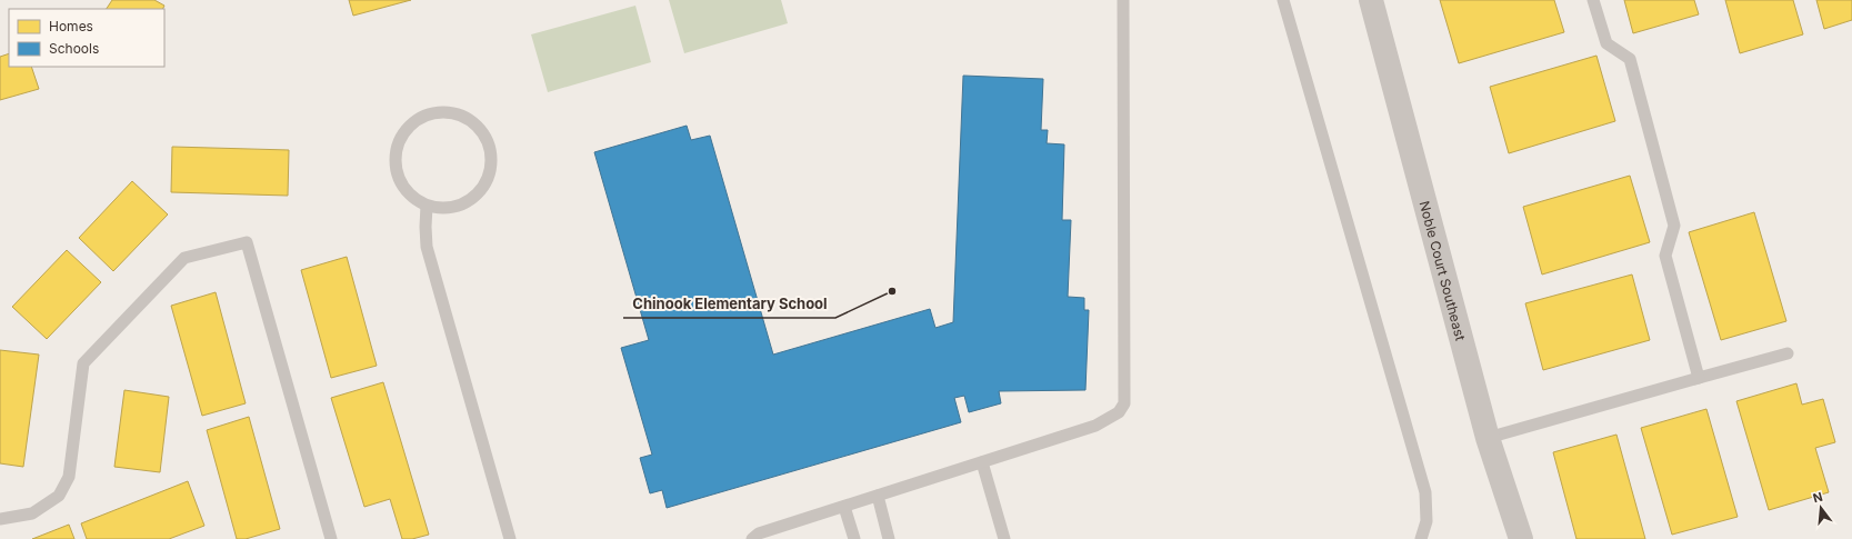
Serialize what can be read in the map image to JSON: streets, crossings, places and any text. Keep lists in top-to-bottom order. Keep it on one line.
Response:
{"streets":{"street":["Noble Court Southeast"]},"places":["Chinook Elementary School"],"legend":["Homes","Schools"],"north":"top"}
